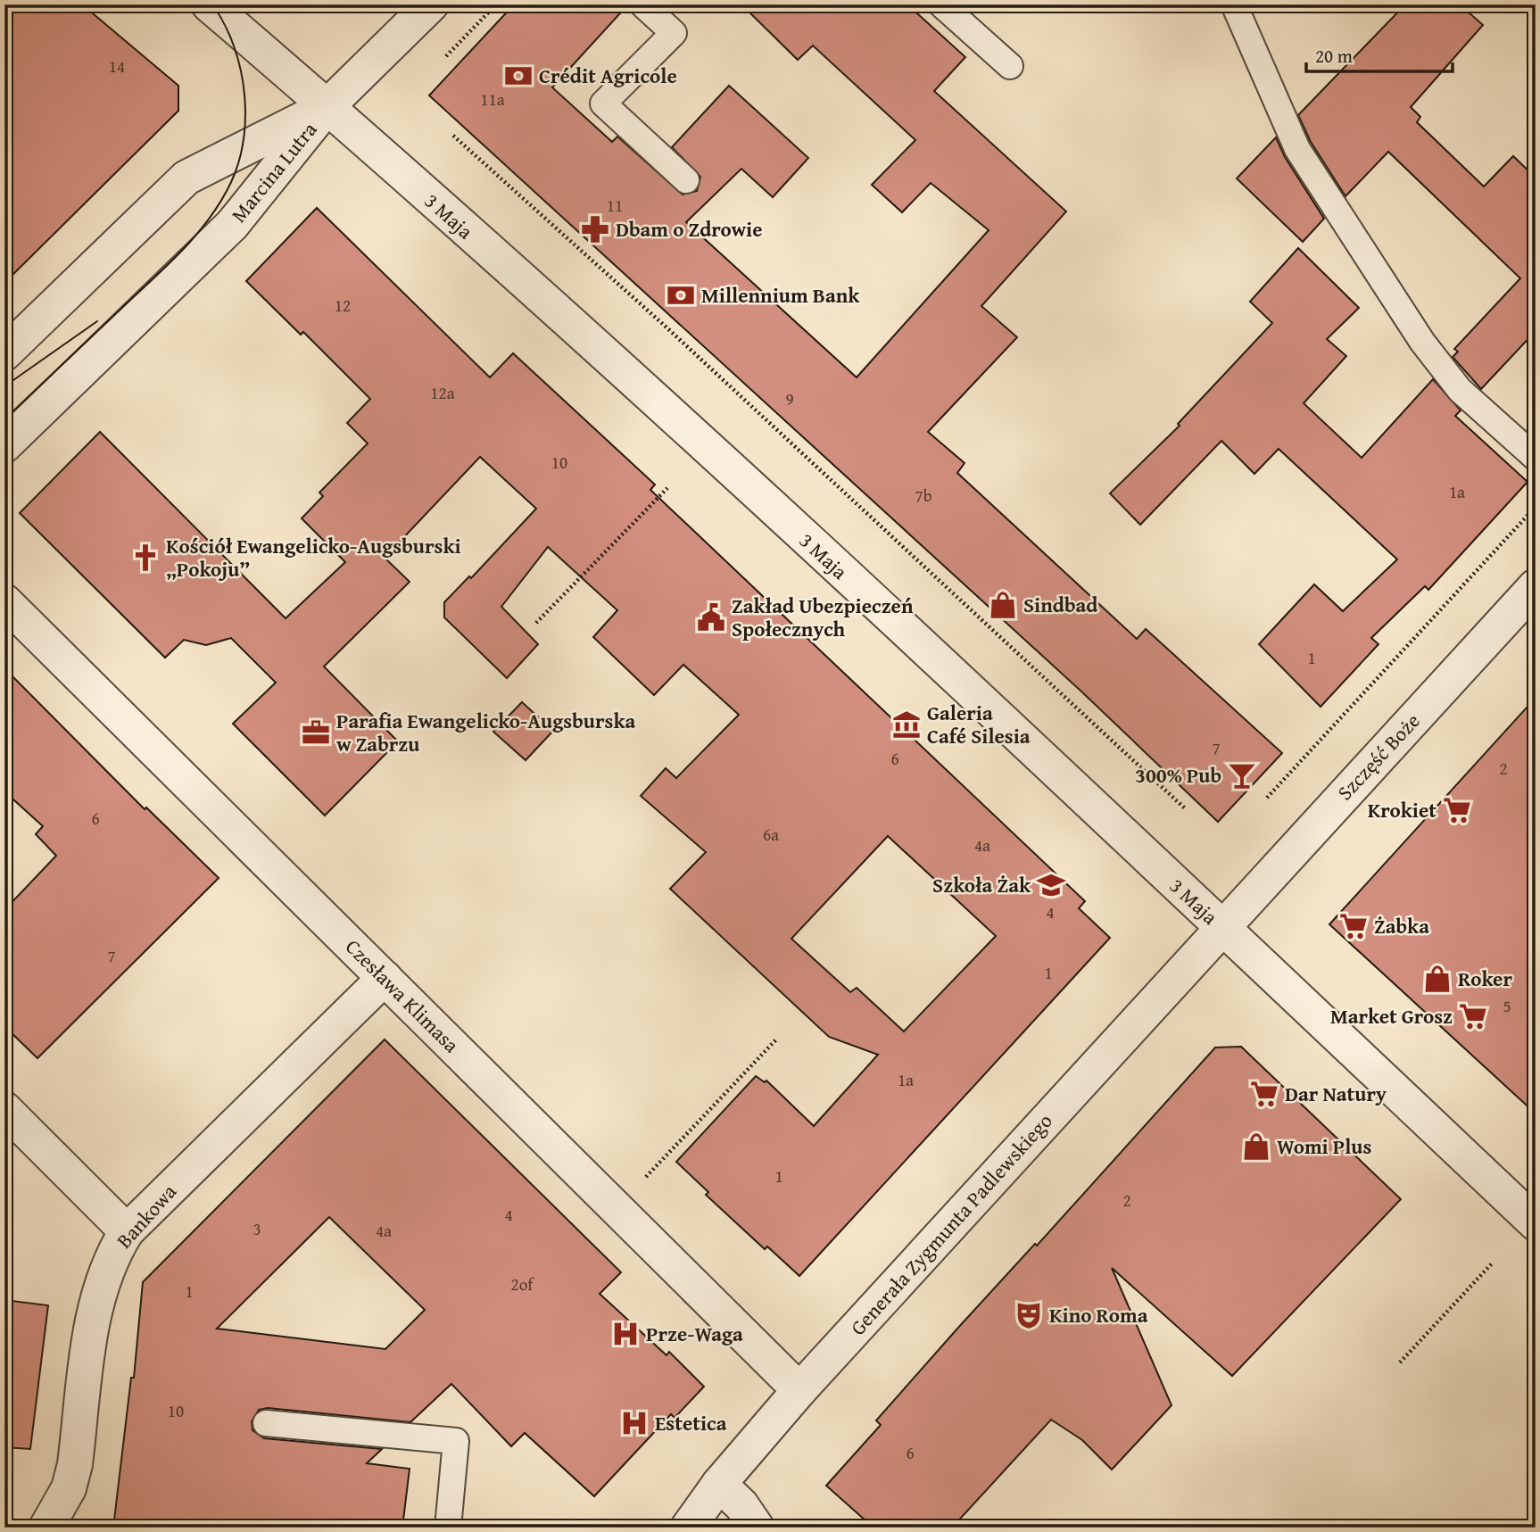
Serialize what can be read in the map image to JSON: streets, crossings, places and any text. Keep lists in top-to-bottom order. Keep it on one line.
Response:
{"streets":{"street":["Marcina Lutra","3 Maja","Szczęść Boże","Czesława Klimasa","Bankowa","Generała Zygmunta Padlewskiego"]},"crossings":[["Marcina Lutra","3 Maja"],["3 Maja","Szczęść Boże"],["3 Maja","Generała Zygmunta Padlewskiego"],["Szczęść Boże","Generała Zygmunta Padlewskiego"],["Czesława Klimasa","Bankowa"],["Czesława Klimasa","Generała Zygmunta Padlewskiego"]],"places":{"bank":["Crédit Agricole","Millennium Bank"],"pharmacy":["Dbam o Zdrowie"],"church":["Kościół Ewangelicko-Augsburski „Pokoju”"],"shop":["Sindbad","Roker","Womi Plus"],"public building":["Zakład Ubezpieczeń Społecznych"],"museum":["Galeria Café Silesia"],"office":["Parafia Ewangelicko-Augsburska w Zabrzu"],"bar":["300% Pub"],"supermarket":["Krokiet","Żabka","Market Grosz","Dar Natury"],"school or university":["Szkoła Żak"],"theatre":["Kino Roma"],"hospital":["Prze-Waga","Estetica"]},"house_numbers":["14","11a","11","12","12a","9","10","1a","7b","1","7","6","2","6","6a","4a","4","7","1","5","1a","1","2","4","3","4a","2of","1","10","6"],"scale_bar":"20 m"}
